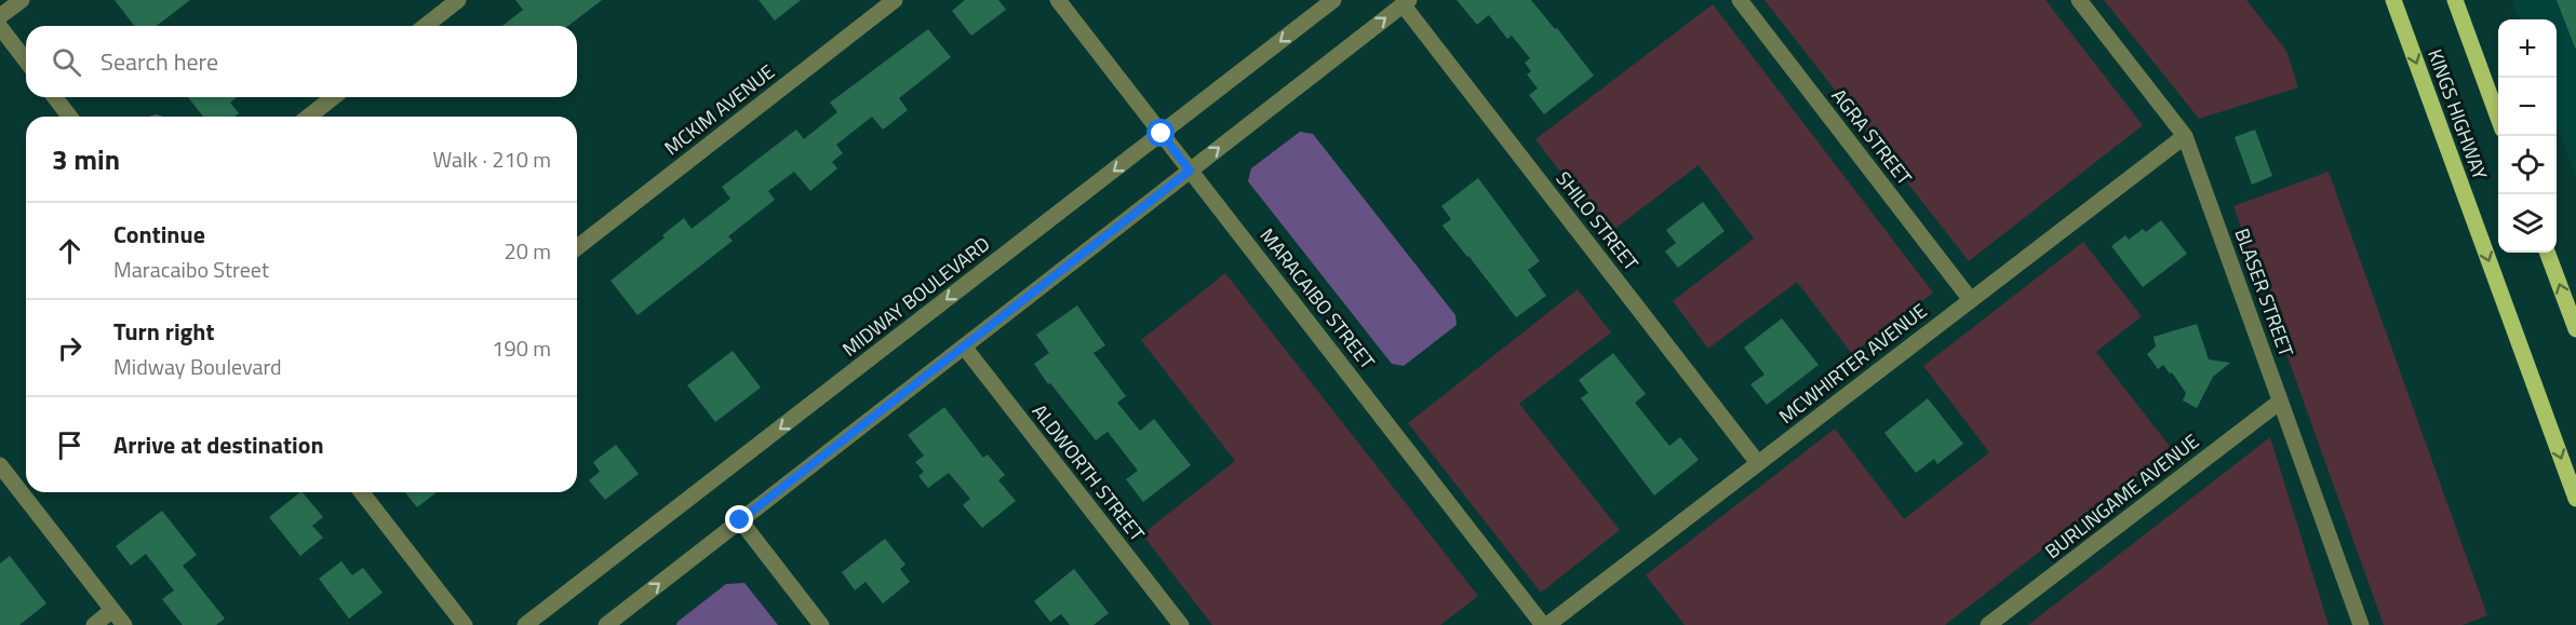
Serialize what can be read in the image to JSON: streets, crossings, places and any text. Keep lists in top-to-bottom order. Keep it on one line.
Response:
{"streets":{"main road":["KINGS HIGHWAY"],"street":["MCKIM AVENUE","AGRA STREET","SHILO STREET","BLASER STREET","MIDWAY BOULEVARD","MARACAIBO STREET","MCWHIRTER AVENUE","ALDWORTH STREET","BURLINGAME AVENUE"]},"crossings":[["AGRA STREET","MCWHIRTER AVENUE"],["SHILO STREET","MCWHIRTER AVENUE"],["BLASER STREET","MCWHIRTER AVENUE"],["BLASER STREET","BURLINGAME AVENUE"],["MIDWAY BOULEVARD","MARACAIBO STREET"],["MARACAIBO STREET","MCWHIRTER AVENUE"]],"page":{"map_buttons":["+","−"],"search":"Search here","heading":["3 min","Walk · 210 m"],"list":[["Continue","Maracaibo Street","20 m"],["Turn right","Midway Boulevard","190 m"],"Arrive at destination"]}}
